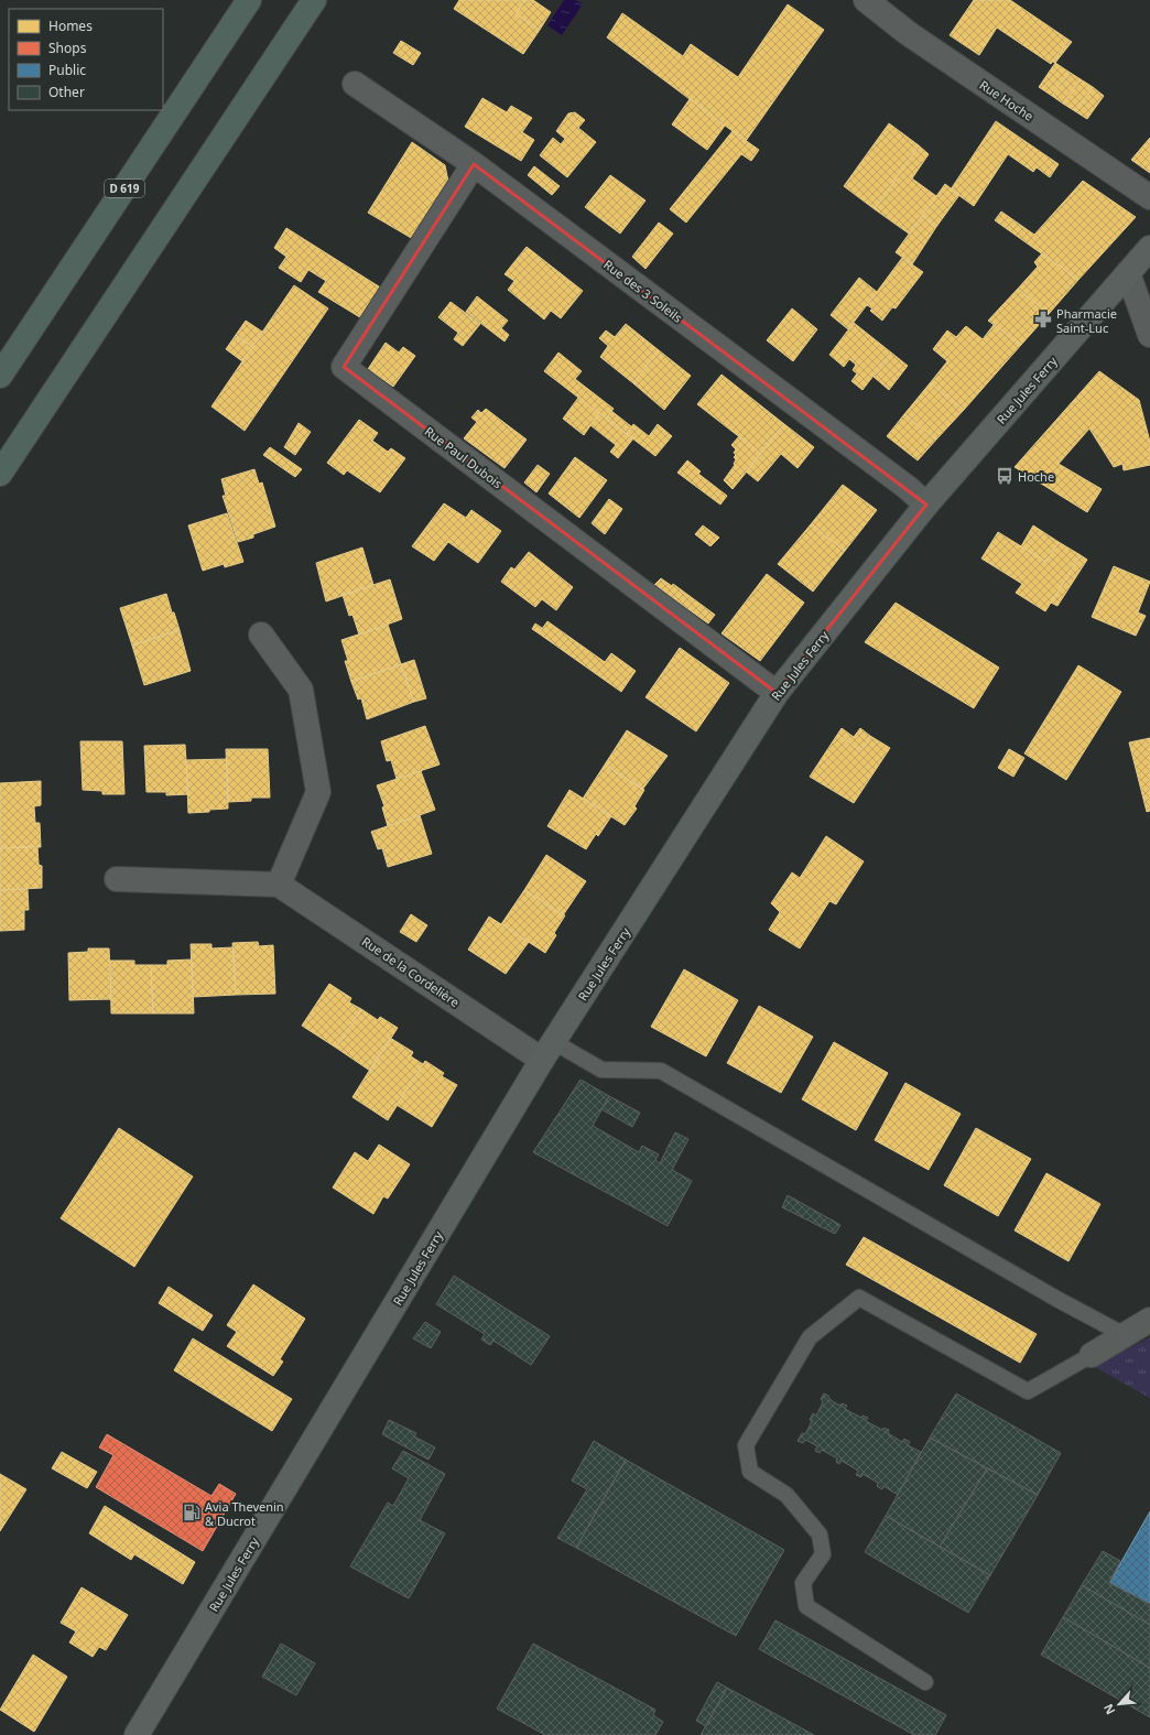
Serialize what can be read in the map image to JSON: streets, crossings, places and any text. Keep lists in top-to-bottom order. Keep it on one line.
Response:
{"streets":{"highway":["D 619"],"street":["Rue Hoche","Rue des 3 Soleils","Rue Jules Ferry","Rue Paul Dubois","Rue de la Cordelière"]},"crossings":[["Rue des 3 Soleils","Rue Jules Ferry"],["Rue des 3 Soleils","Rue Paul Dubois"],["Rue Jules Ferry","Rue Paul Dubois"],["Rue Jules Ferry","Rue de la Cordelière"]],"places":{"pharmacy":["Pharmacie Saint-Luc"],"bus stop":["Hoche"],"fuel station":["Avia Thevenin & Ducrot"]},"legend":["Homes","Shops","Public","Other"],"north":"bottom left"}
